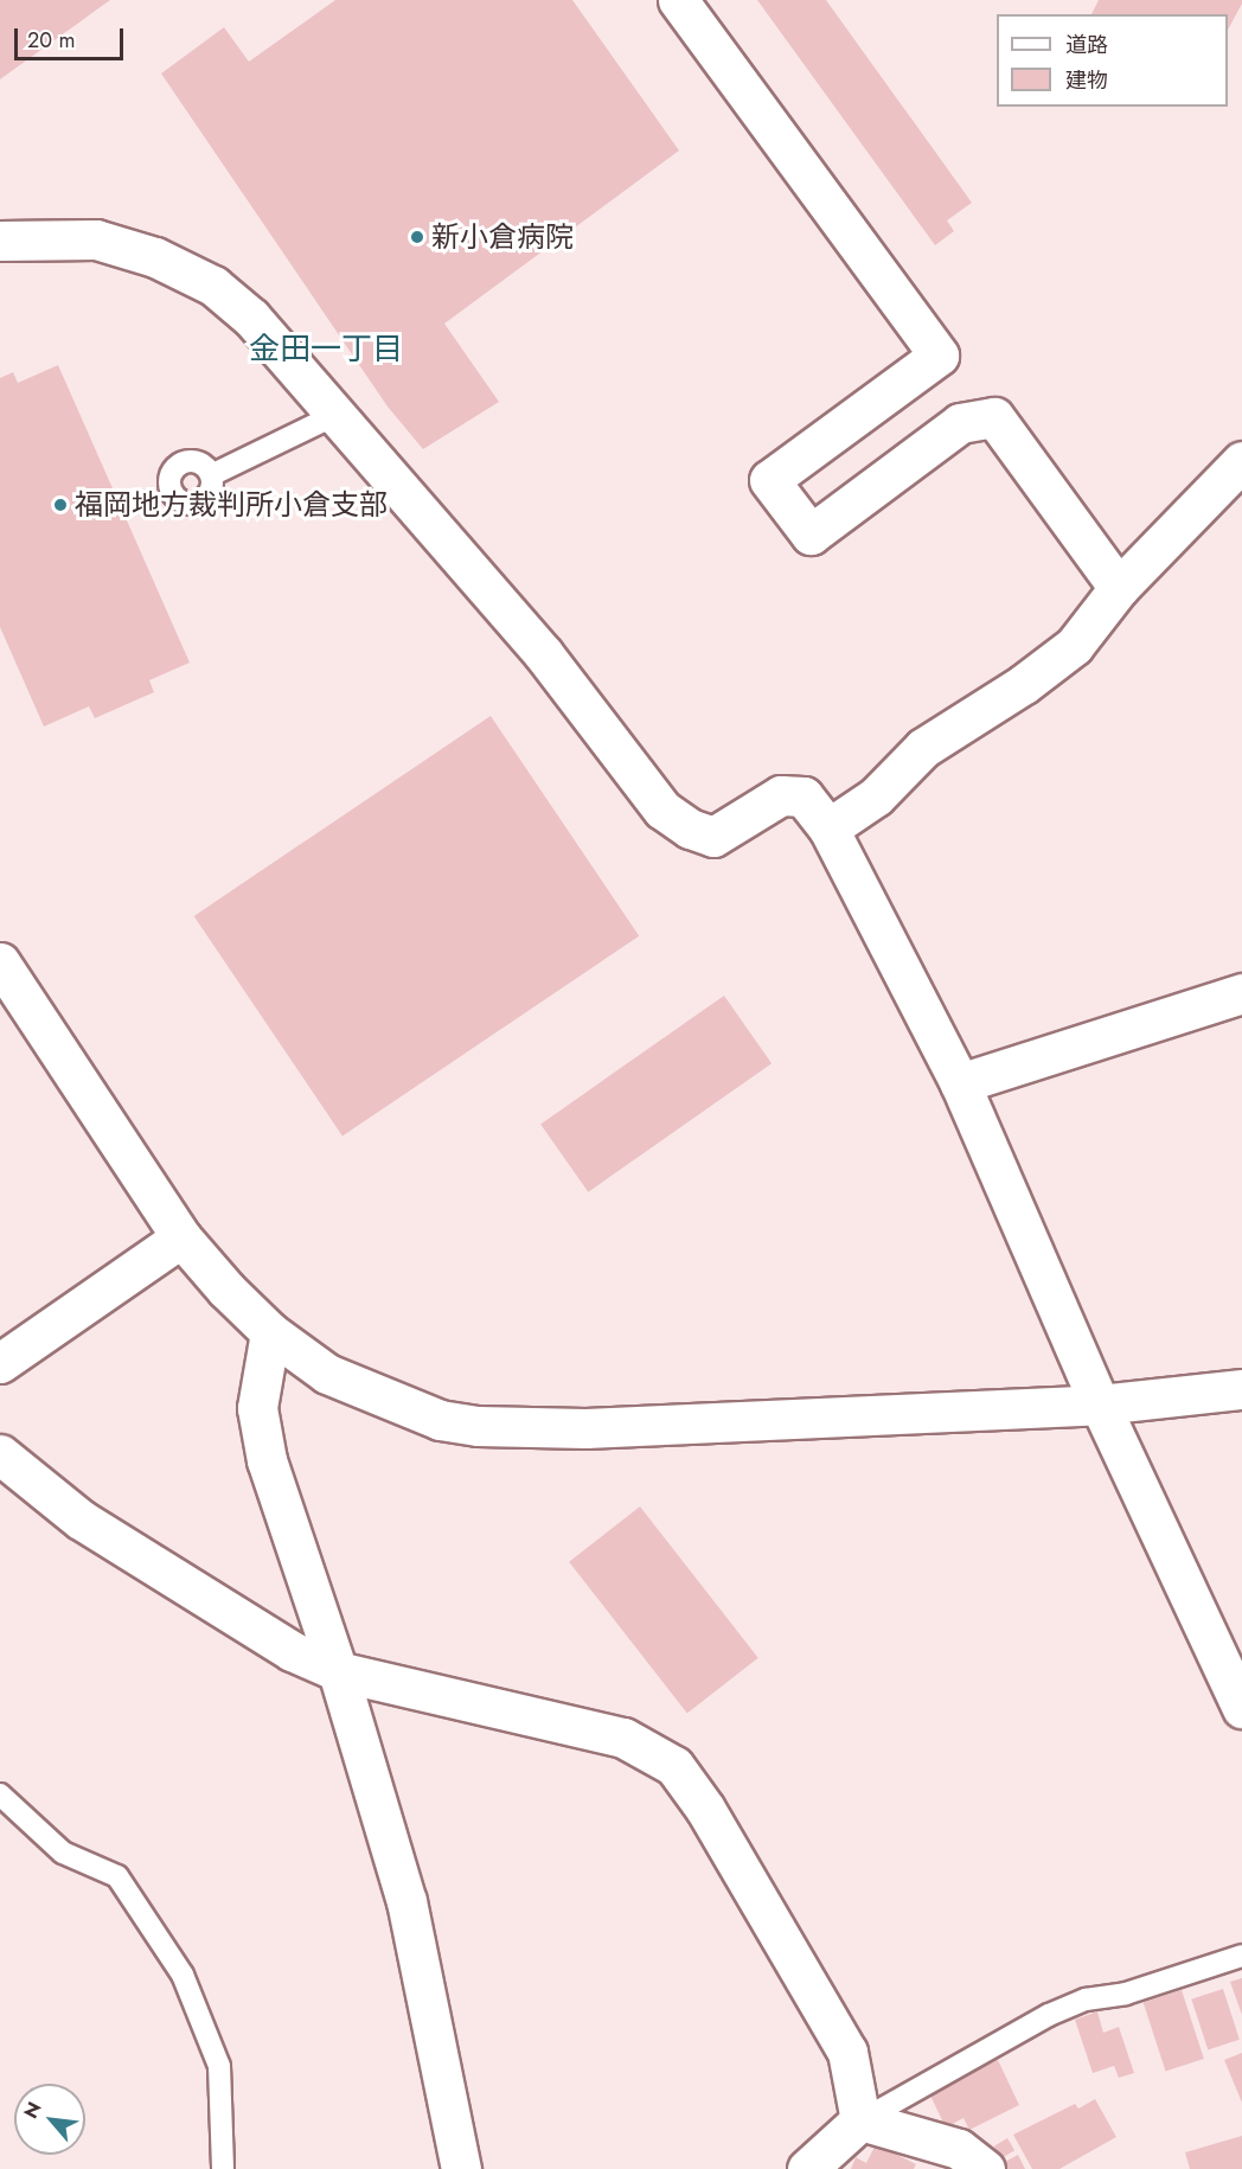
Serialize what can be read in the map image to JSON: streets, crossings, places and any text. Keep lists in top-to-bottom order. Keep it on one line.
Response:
{"districts":["金田一丁目"],"places":["新小倉病院","福岡地方裁判所小倉支部"],"legend":["道路","建物"],"scale_bar":"20 m","north":"top left"}
